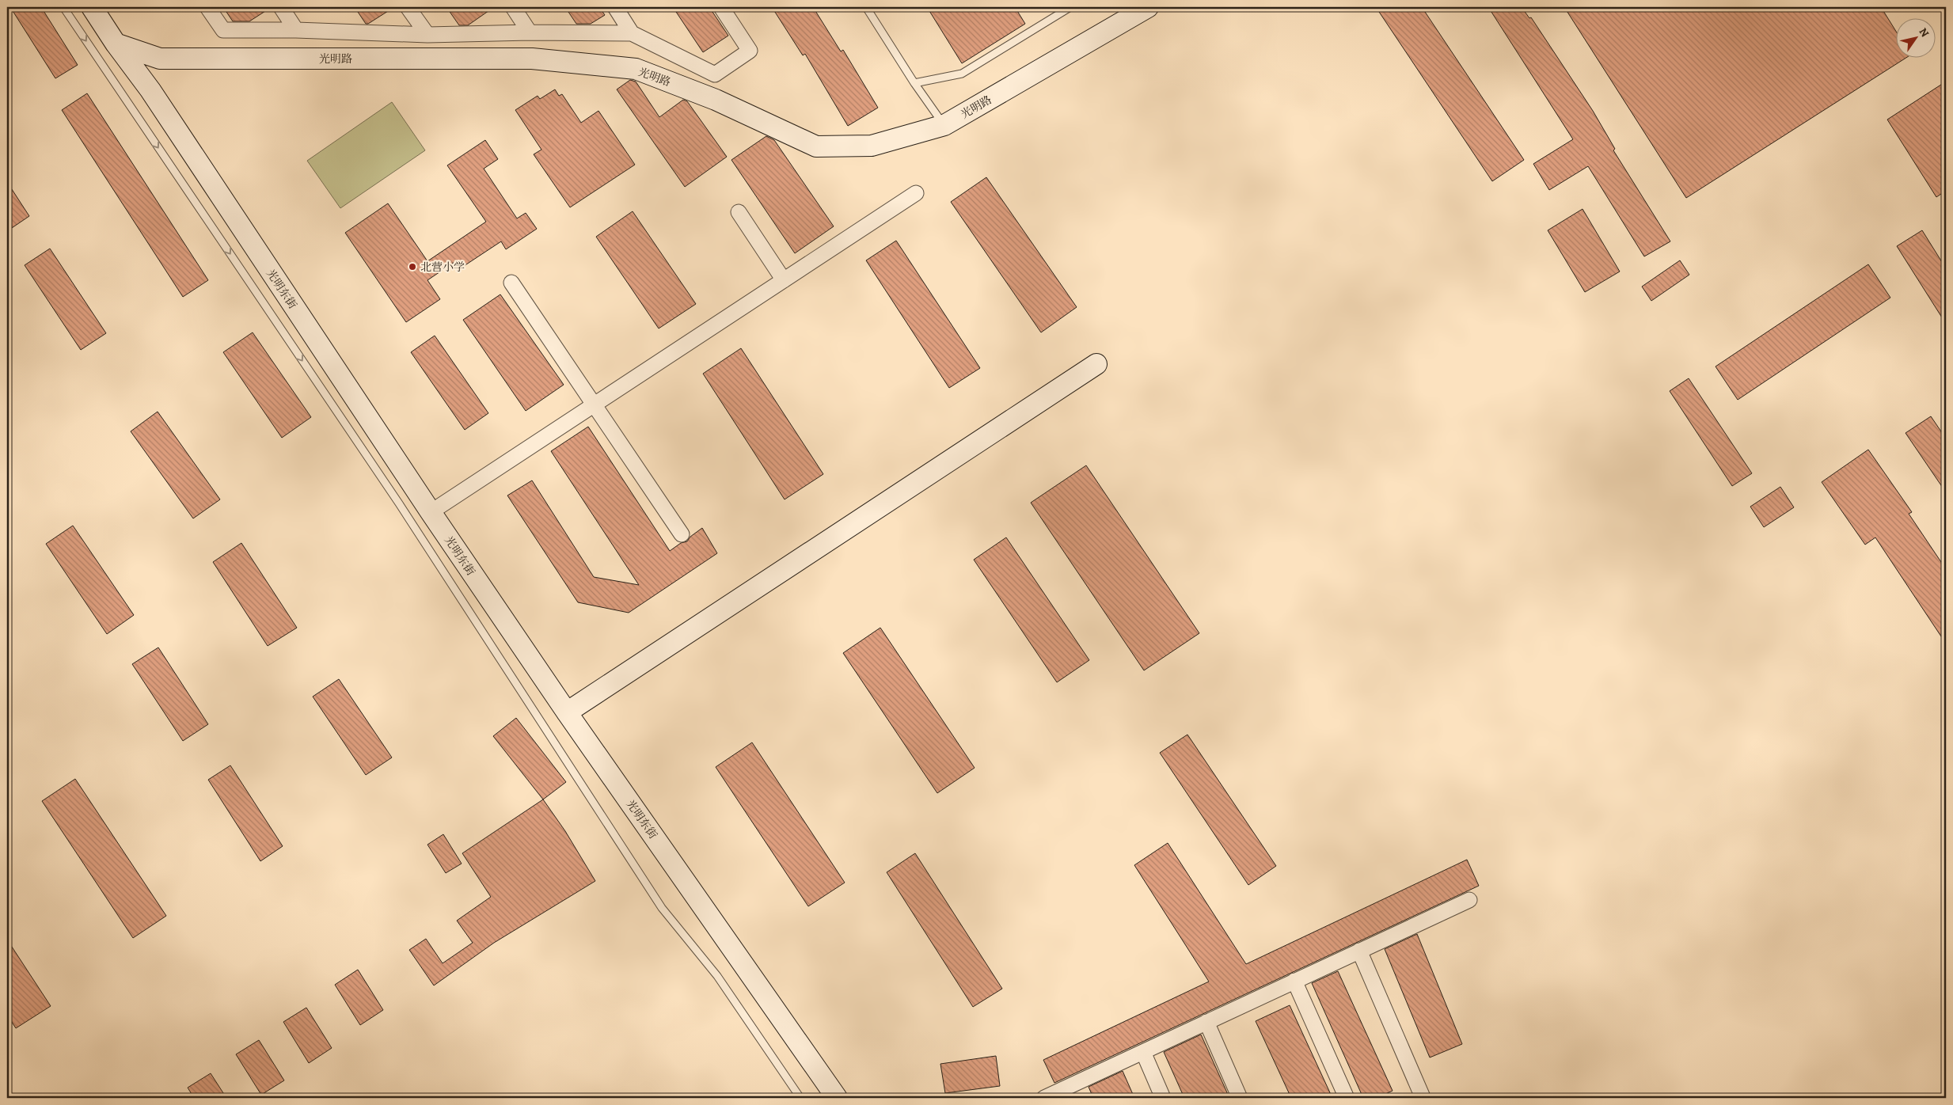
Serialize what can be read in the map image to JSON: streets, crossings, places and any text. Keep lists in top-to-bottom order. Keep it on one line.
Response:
{"streets":{"street":["光明路","光明东街"]},"crossings":[["光明路","光明东街"]],"places":["北营小学"],"north":"top right"}
